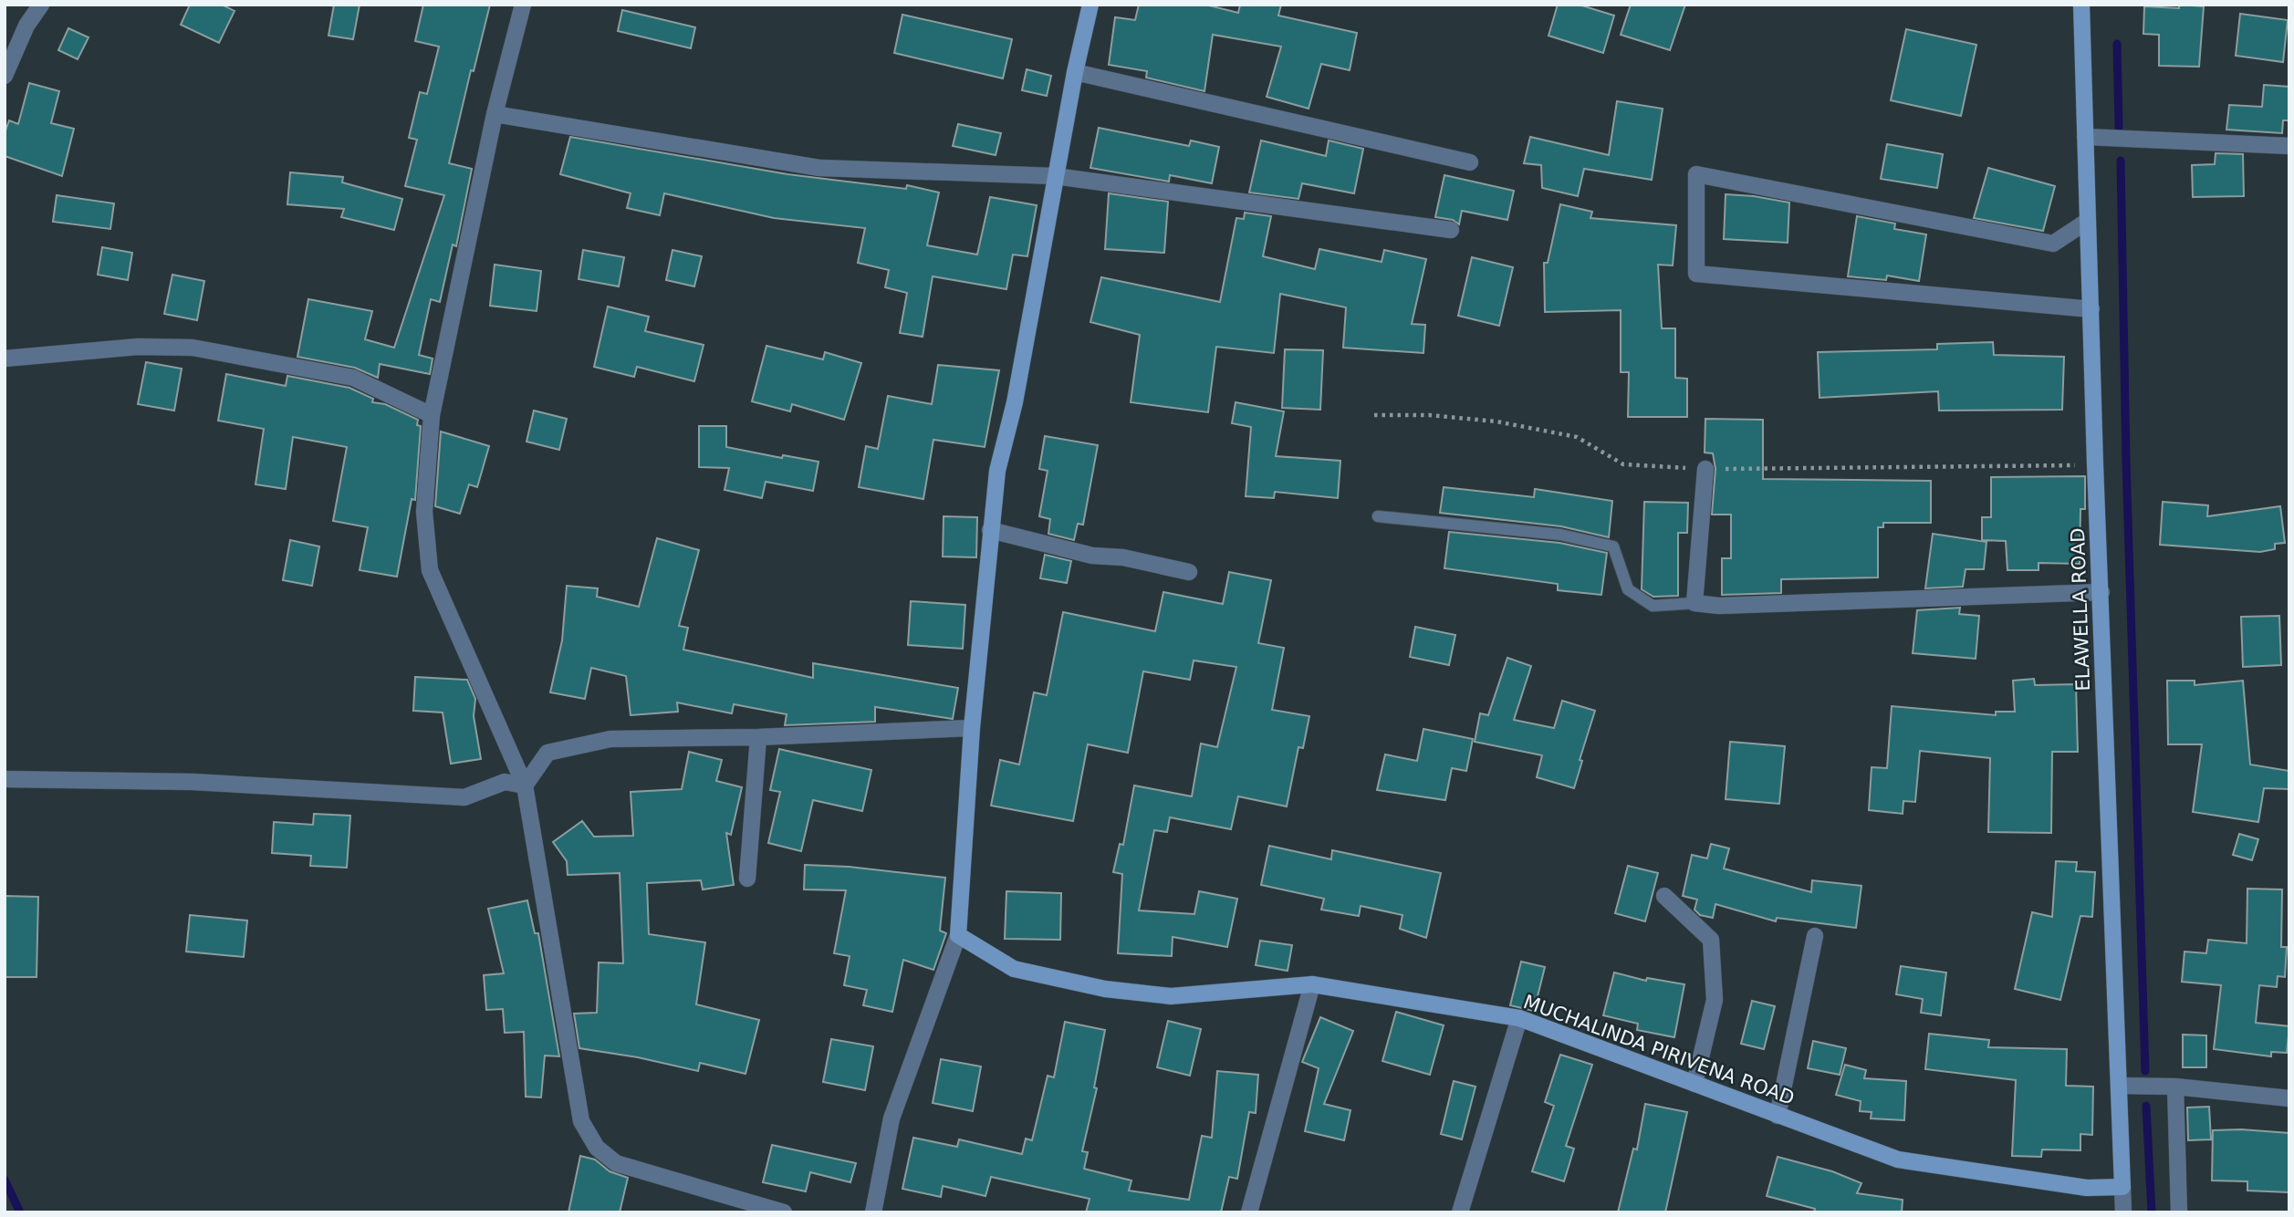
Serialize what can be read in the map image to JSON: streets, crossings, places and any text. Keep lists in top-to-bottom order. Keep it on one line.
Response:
{"streets":{"street":["ELAWELLA ROAD","MUCHALINDA PIRIVENA ROAD"]},"crossings":[["ELAWELLA ROAD","MUCHALINDA PIRIVENA ROAD"]]}
